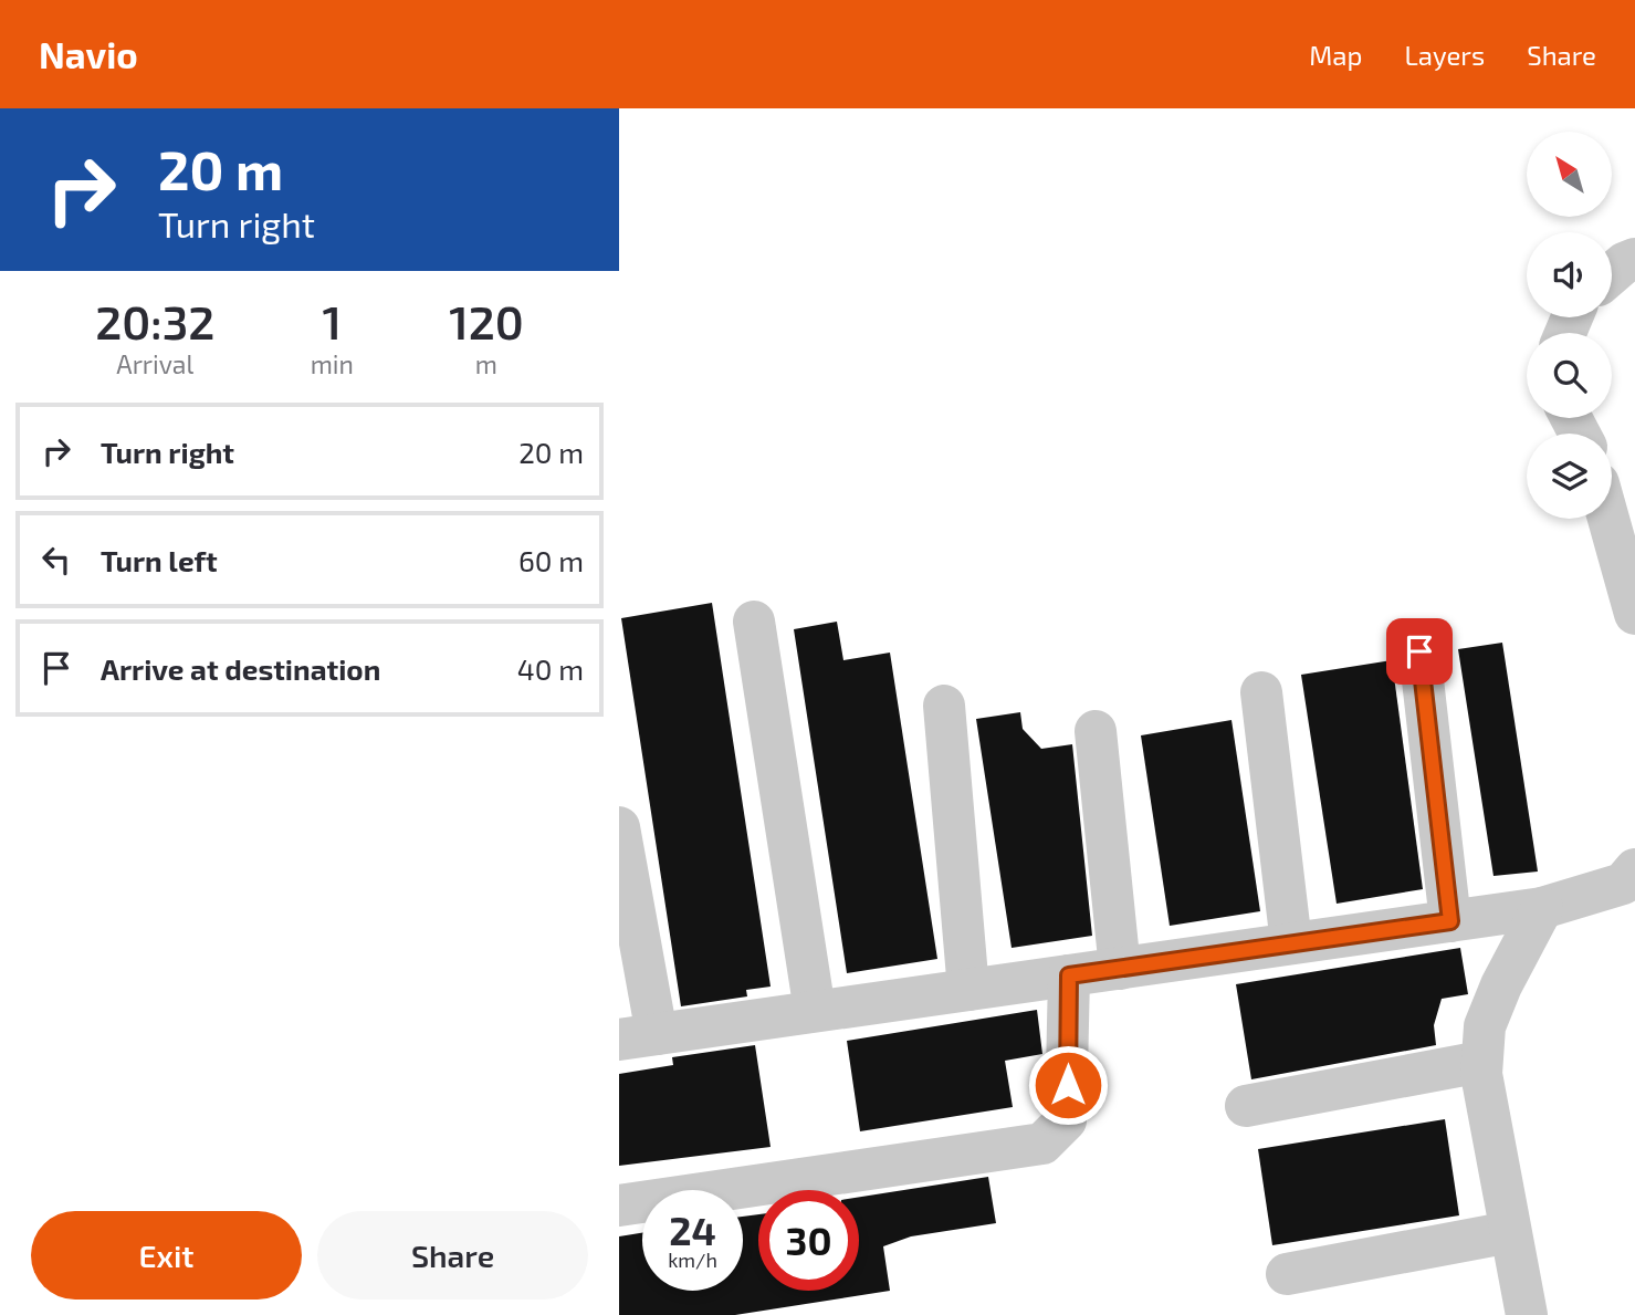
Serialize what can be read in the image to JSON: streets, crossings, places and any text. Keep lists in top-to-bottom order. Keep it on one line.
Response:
{"north":"top left","page":{"header":"Navio","nav":["Map","Layers","Share"],"turn":["20 m","Turn right"],"eta":["20:32","Arrival","1","min","120","m"],"list":[{"name":"Turn right","value":"20 m"},{"name":"Turn left","value":"60 m"},{"name":"Arrive at destination","value":"40 m"}],"speed":"24 km/h","limit":"30","buttons":["Exit","Share"]}}
